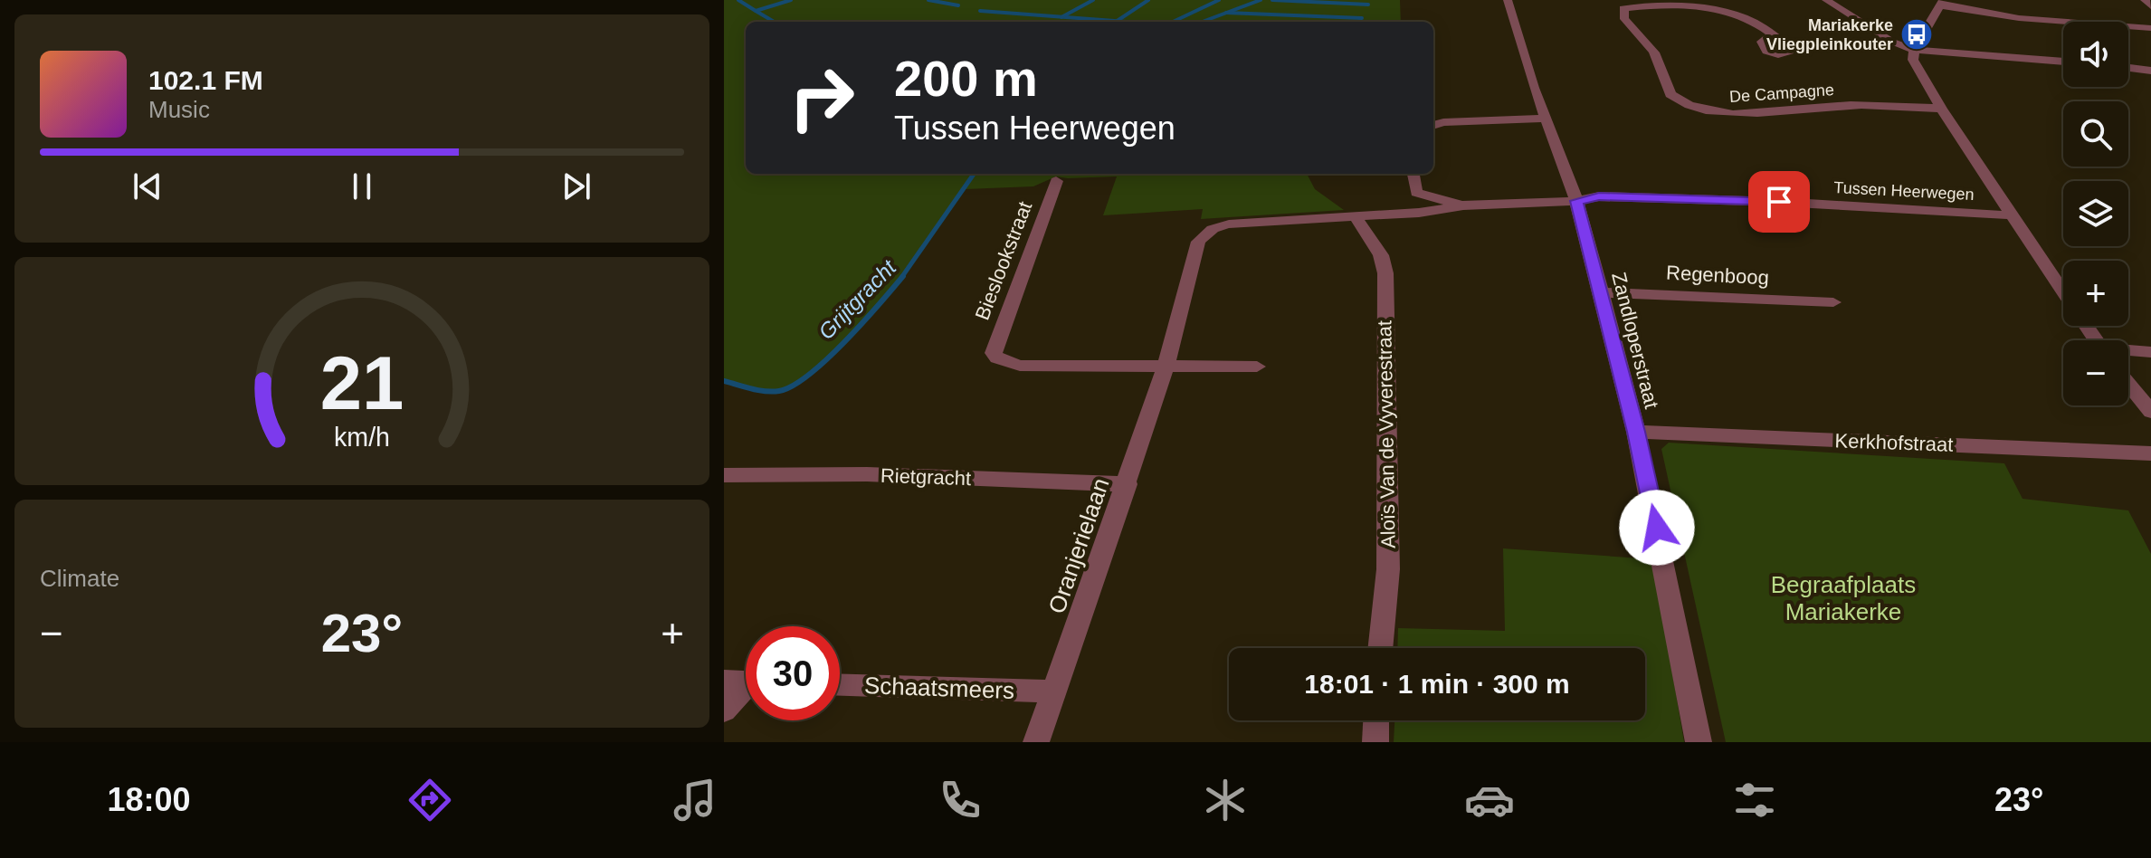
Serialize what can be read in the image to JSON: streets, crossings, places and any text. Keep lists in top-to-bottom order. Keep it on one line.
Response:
{"streets":{"street":["De Campagne","Tussen Heerwegen","Bieslookstraat","Regenboog","Zandloperstraat","Aloïs Van de Vyverestraat","Kerkhofstraat","Rietgracht","Oranjerielaan","Schaatsmeers"]},"crossings":[["Tussen Heerwegen","Zandloperstraat"],["Bieslookstraat","Oranjerielaan"],["Regenboog","Zandloperstraat"],["Zandloperstraat","Kerkhofstraat"],["Aloïs Van de Vyverestraat","Oranjerielaan"],["Rietgracht","Oranjerielaan"],["Oranjerielaan","Schaatsmeers"]],"water":["Grijtgracht"],"parks":["Begraafplaats Mariakerke"],"places":{"bus stop":["Mariakerke Vliegpleinkouter"]},"page":{"map_buttons":["+","−"],"turn":["200 m","Tussen Heerwegen"],"song":["102.1 FM","Music"],"tile":"Climate","heat":["−","23°","+"],"limit":"30","trip":"18:01 · 1 min · 300 m","tabs":["18:00","23°"],"gauge":["21","km/h"]}}
